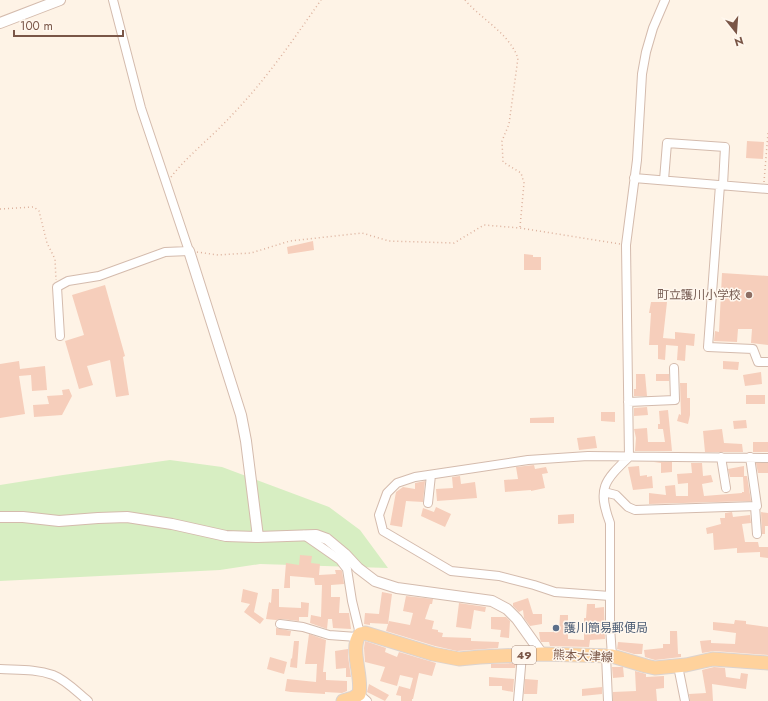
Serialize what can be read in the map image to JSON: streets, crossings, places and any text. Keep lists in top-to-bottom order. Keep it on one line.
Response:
{"streets":{"main road":["49","熊本大津線"]},"places":["町立護川小学校","護川簡易郵便局"],"scale_bar":"100 m","north":"bottom"}
